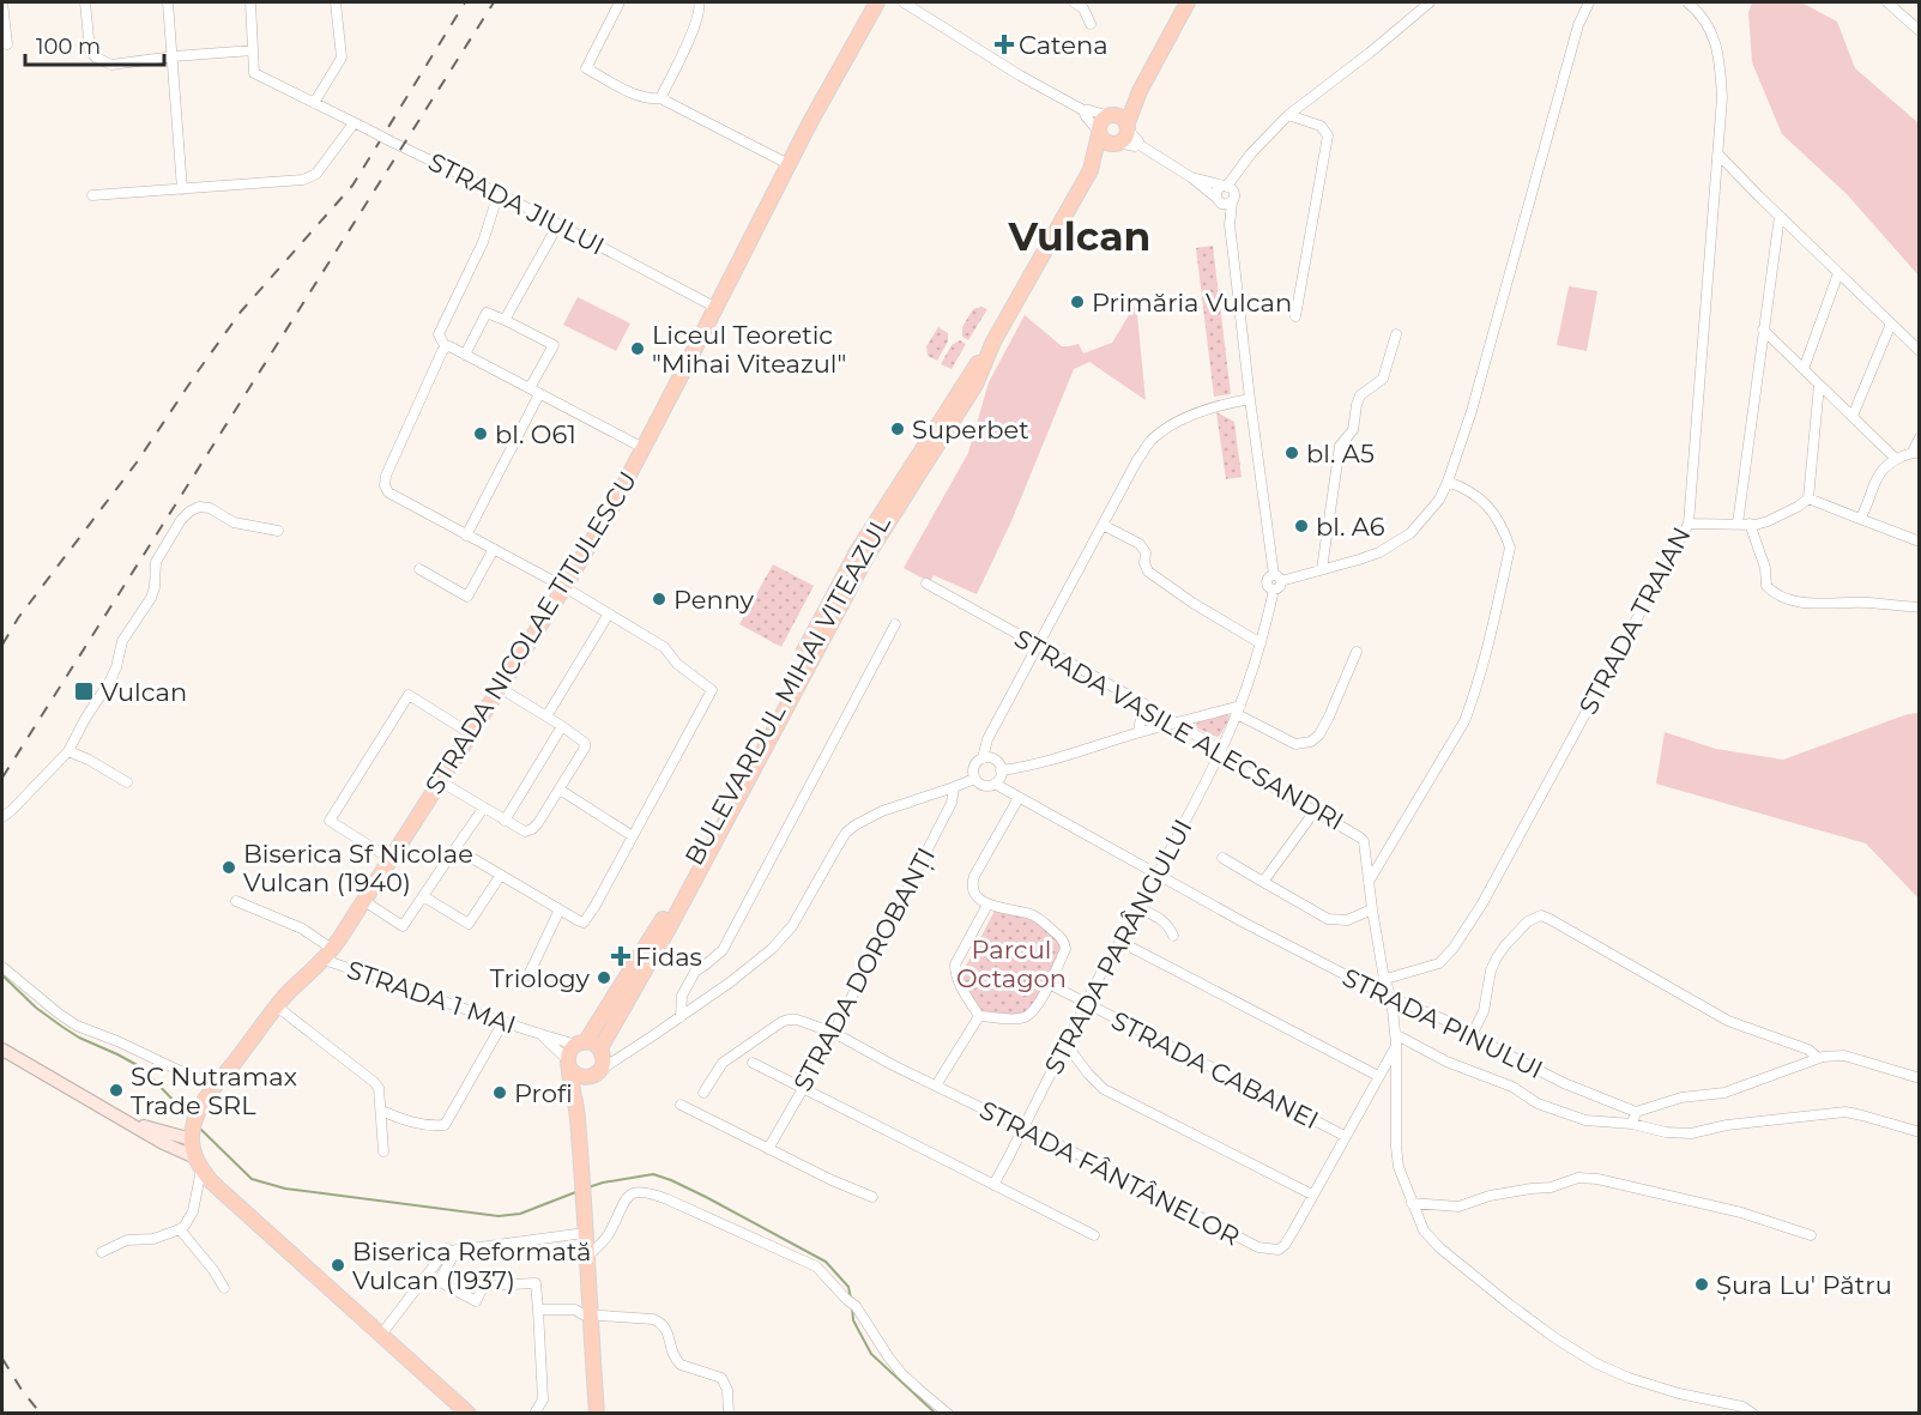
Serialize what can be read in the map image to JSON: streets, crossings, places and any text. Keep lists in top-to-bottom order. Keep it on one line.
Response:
{"streets":{"main road":["STRADA NICOLAE TITULESCU","BULEVARDUL MIHAI VITEAZUL"],"street":["STRADA JIULUI","STRADA TRAIAN","STRADA VASILE ALECSANDRI","STRADA PARÂNGULUI","STRADA DOROBANȚI","STRADA 1 MAI","STRADA PINULUI","STRADA CABANEI","STRADA FÂNTÂNELOR"]},"crossings":[["STRADA JIULUI","STRADA NICOLAE TITULESCU"],["STRADA TRAIAN","STRADA VASILE ALECSANDRI"],["STRADA TRAIAN","STRADA PINULUI"],["STRADA NICOLAE TITULESCU","STRADA 1 MAI"],["BULEVARDUL MIHAI VITEAZUL","STRADA 1 MAI"],["STRADA VASILE ALECSANDRI","STRADA PARÂNGULUI"],["STRADA VASILE ALECSANDRI","STRADA PINULUI"],["STRADA VASILE ALECSANDRI","STRADA FÂNTÂNELOR"],["STRADA PARÂNGULUI","STRADA PINULUI"],["STRADA PARÂNGULUI","STRADA CABANEI"],["STRADA PARÂNGULUI","STRADA FÂNTÂNELOR"],["STRADA DOROBANȚI","STRADA FÂNTÂNELOR"],["STRADA CABANEI","STRADA FÂNTÂNELOR"]],"districts":["Vulcan"],"parks":["Parcul Octagon"],"places":{"health":["Catena","Fidas"],"other":["Primăria Vulcan","Liceul Teoretic \"Mihai Viteazul\"","Superbet","bl. O61","bl. A5","bl. A6","Penny","Biserica Sf Nicolae Vulcan (1940)","Triology","SC Nutramax Trade SRL","Profi","Biserica Reformată Vulcan (1937)","Șura Lu' Pătru"],"transit":["Vulcan"]},"scale_bar":"100 m"}
